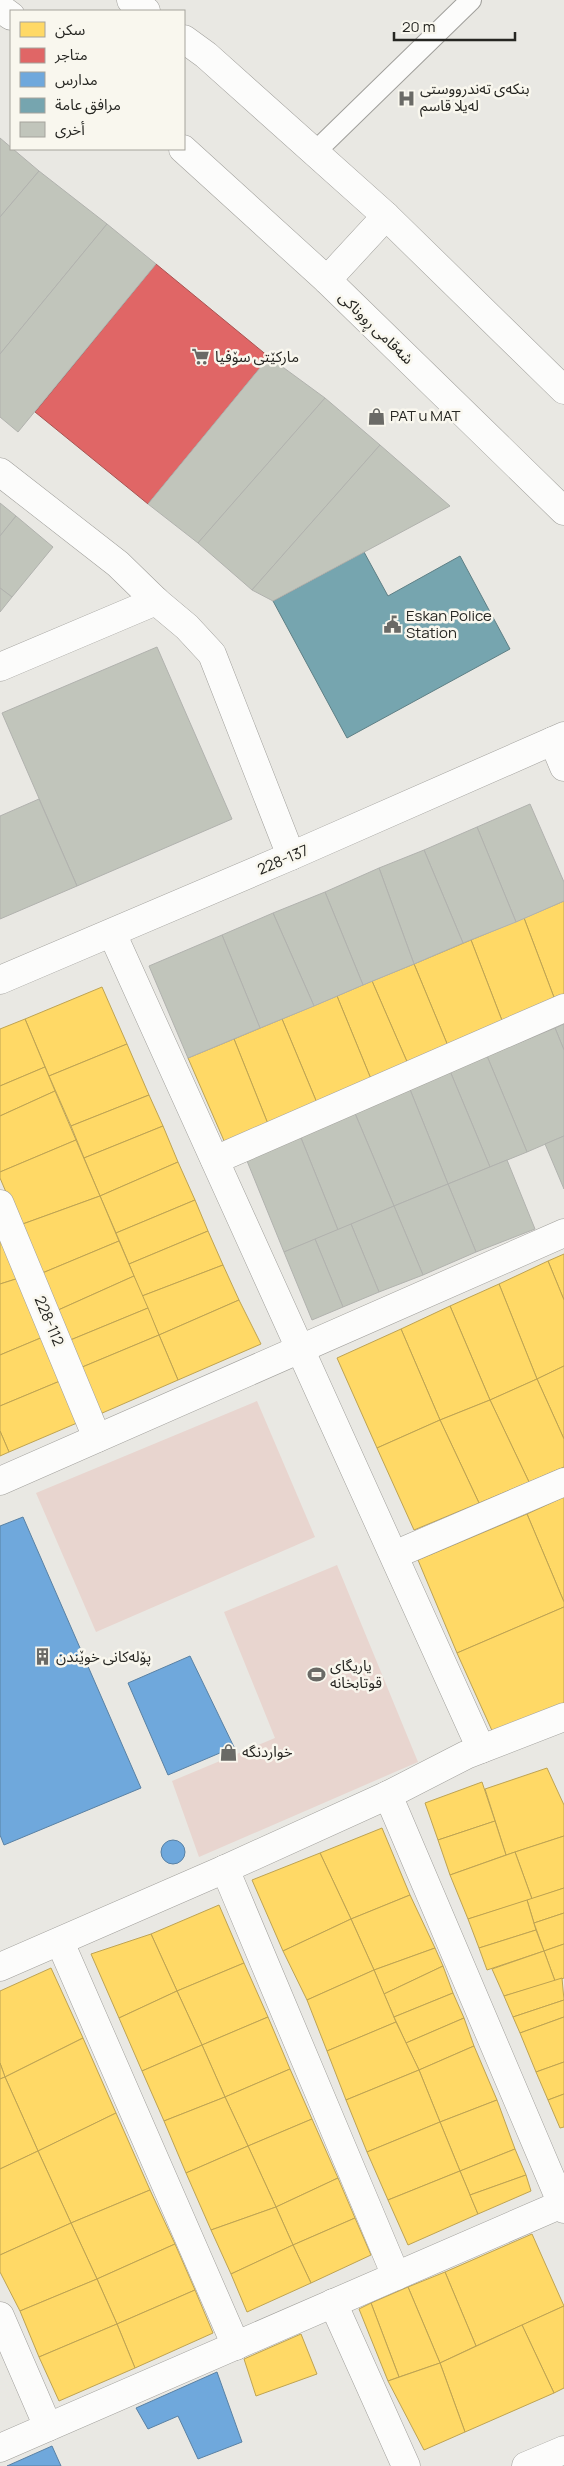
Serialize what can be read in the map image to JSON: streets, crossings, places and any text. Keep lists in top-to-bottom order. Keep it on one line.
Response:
{"streets":{"street":["شەقامی ڕووناکی","228-137","228-112"]},"places":{"hospital":["بنکەی تەندرووستی لەیلا قاسم"],"supermarket":["مارکێتی سۆفیا"],"shop":["PAT u MAT","خواردنگە"],"public building":["Eskan Police Station"],"building":["پۆلەکانی خوێندن"],"sports":["یاریگای قوتابخانە"]},"legend":["سكن","متاجر","مدارس","مرافق عامة","أخرى"],"scale_bar":"20 m"}
